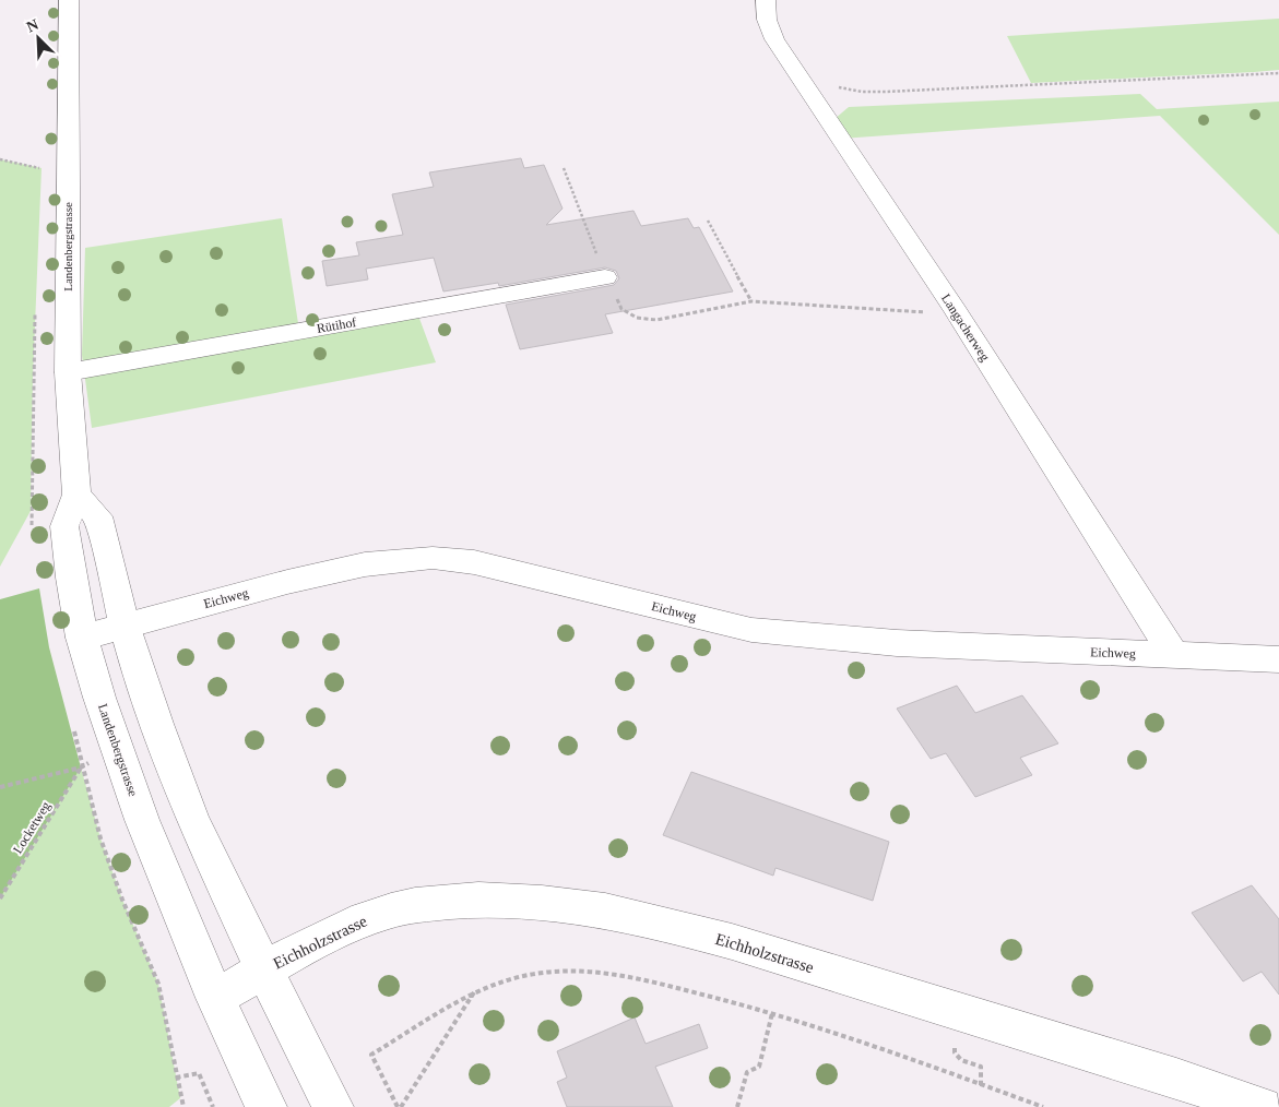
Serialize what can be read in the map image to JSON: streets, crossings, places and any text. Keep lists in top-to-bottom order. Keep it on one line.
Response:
{"streets":{"street":["Landenbergstrasse","Rütihof","Langacherweg","Eichweg","Eichholzstrasse"],"path":["Locketweg"]},"crossings":[["Landenbergstrasse","Rütihof"],["Landenbergstrasse","Eichweg"],["Landenbergstrasse","Eichholzstrasse"],["Langacherweg","Eichweg"]],"north":"top left"}
